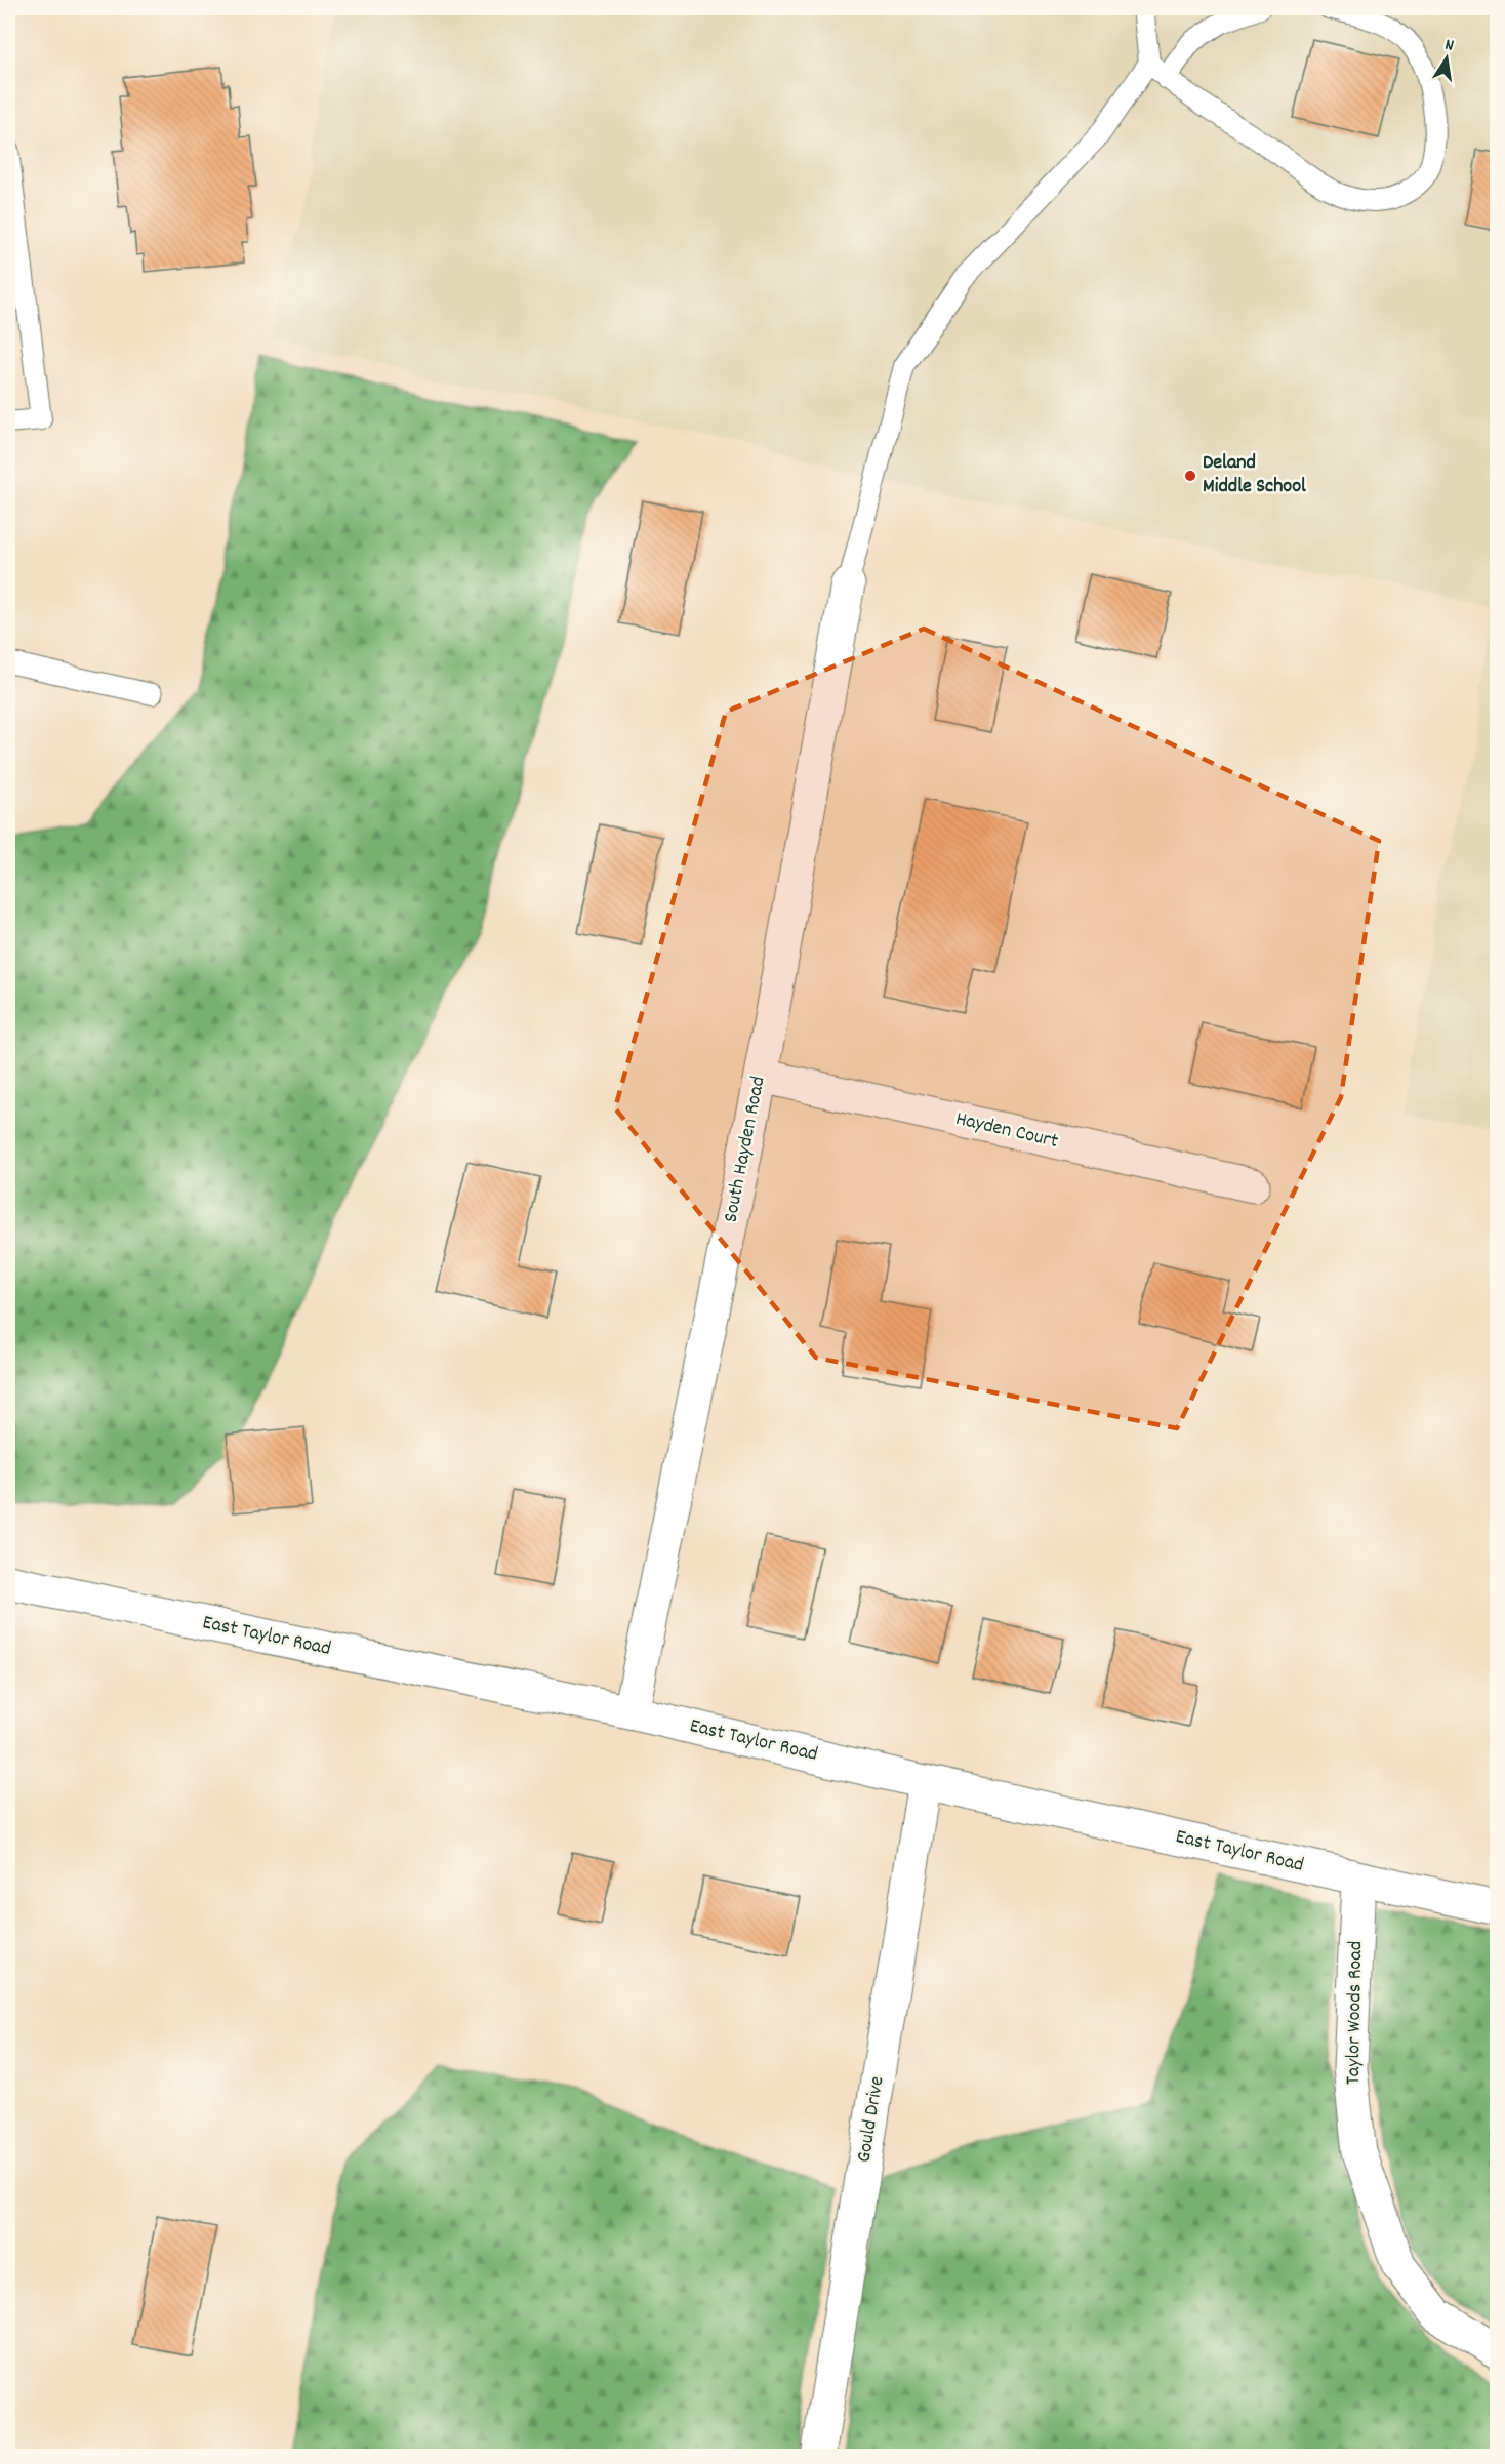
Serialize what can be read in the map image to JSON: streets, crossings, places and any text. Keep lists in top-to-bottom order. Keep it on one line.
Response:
{"streets":{"street":["Hayden Court","South Hayden Road","East Taylor Road","Taylor Woods Road","Gould Drive"]},"crossings":[["Hayden Court","South Hayden Road"],["South Hayden Road","East Taylor Road"],["East Taylor Road","Taylor Woods Road"],["East Taylor Road","Gould Drive"]],"places":["Deland Middle School"],"north":"top"}
